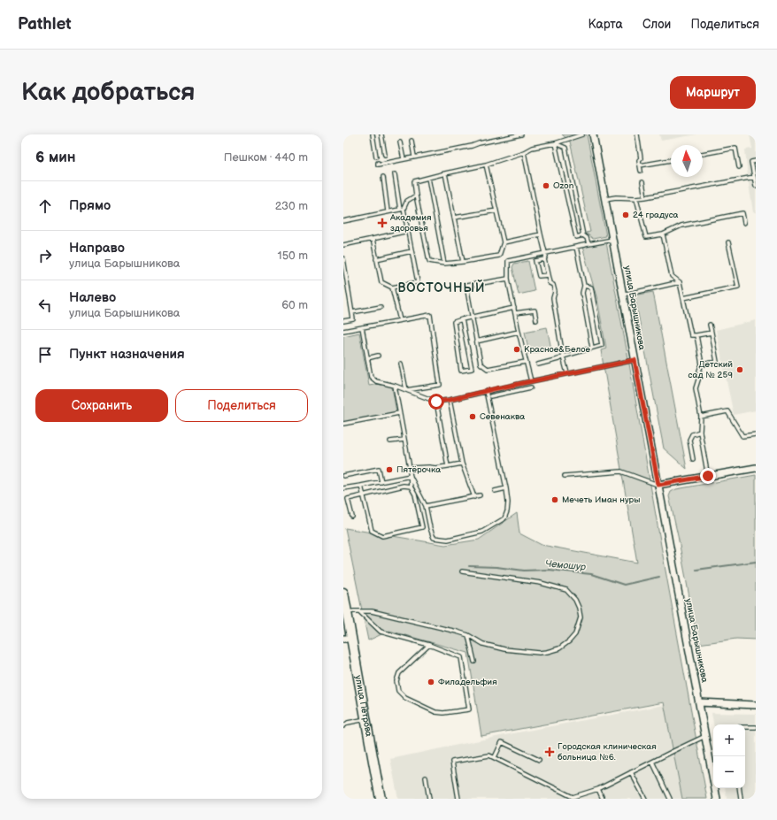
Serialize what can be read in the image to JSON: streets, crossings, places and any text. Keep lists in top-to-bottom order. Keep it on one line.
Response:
{"streets":{"main road":["улица Петрова"],"street":["улица Барышникова"]},"districts":["ВОСТОЧНЫЙ"],"water":["Чемошур"],"places":{"other":["Ozon","24 градуса","Красное&Белое","Детский сад № 259","Севенаква","Пятёрочка","Мечеть Иман нуры","Филадельфия"],"health":["Академия здоровья","Городская клиническая больница №6."]},"north":"top","page":{"header":"Pathlet","nav":["Карта","Слои","Поделиться"],"buttons":["Маршрут",["Сохранить","Поделиться"]],"title":"Как добраться","heading":["6 мин","Пешком · 440 m"],"list":[["Прямо","230 m"],["Направо","улица Барышникова","150 m"],["Налево","улица Барышникова","60 m"],"Пункт назначения"],"map_buttons":["+","−"]}}
